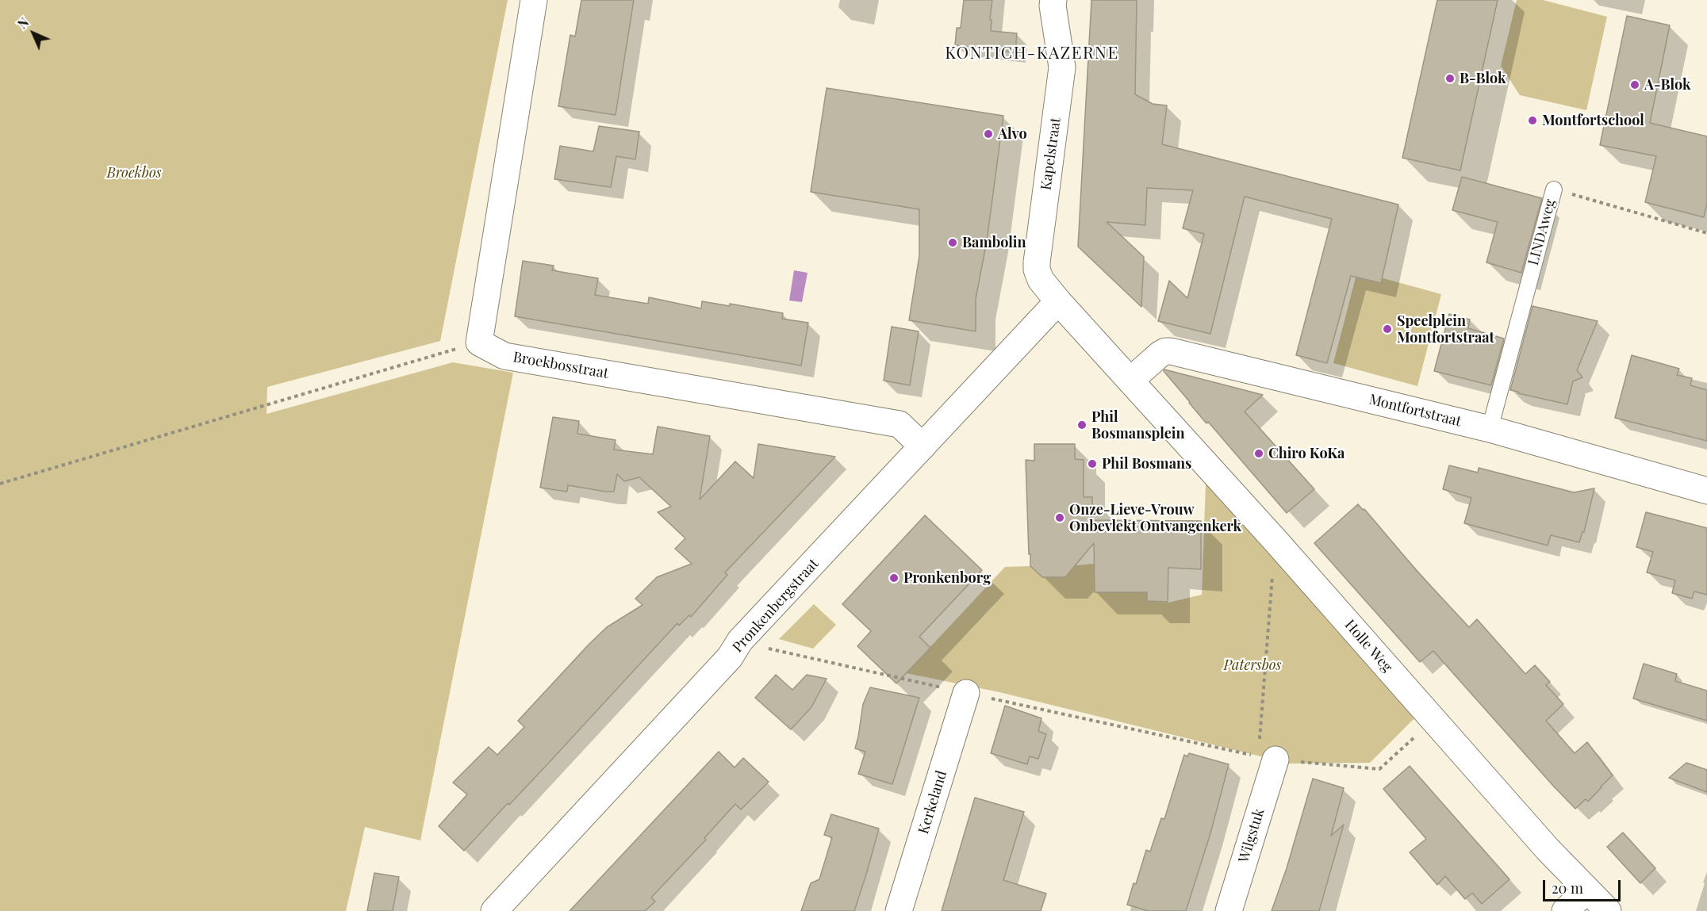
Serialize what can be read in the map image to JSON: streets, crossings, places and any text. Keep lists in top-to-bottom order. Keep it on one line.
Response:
{"streets":{"street":["Kapelstraat","Broekbosstraat","Montfortstraat","Pronkenbergstraat","Holle Weg","Kerkeland","Wilgstuk"],"lane":["LINDAweg"]},"crossings":[["Kapelstraat","Montfortstraat"],["Kapelstraat","Pronkenbergstraat"],["Kapelstraat","Holle Weg"],["LINDAweg","Montfortstraat"],["Broekbosstraat","Pronkenbergstraat"],["Montfortstraat","Holle Weg"]],"districts":["KONTICH-KAZERNE"],"parks":["Broekbos","Patersbos"],"places":["B-Blok","A-Blok","Montfortschool","Alvo","Bambolin","Speelplein Montfortstraat","Phil Bosmansplein","Chiro KoKa","Phil Bosmans","Onze-Lieve-Vrouw Onbevlekt Ontvangenkerk","Pronkenborg"],"scale_bar":"20 m","north":"top left"}
